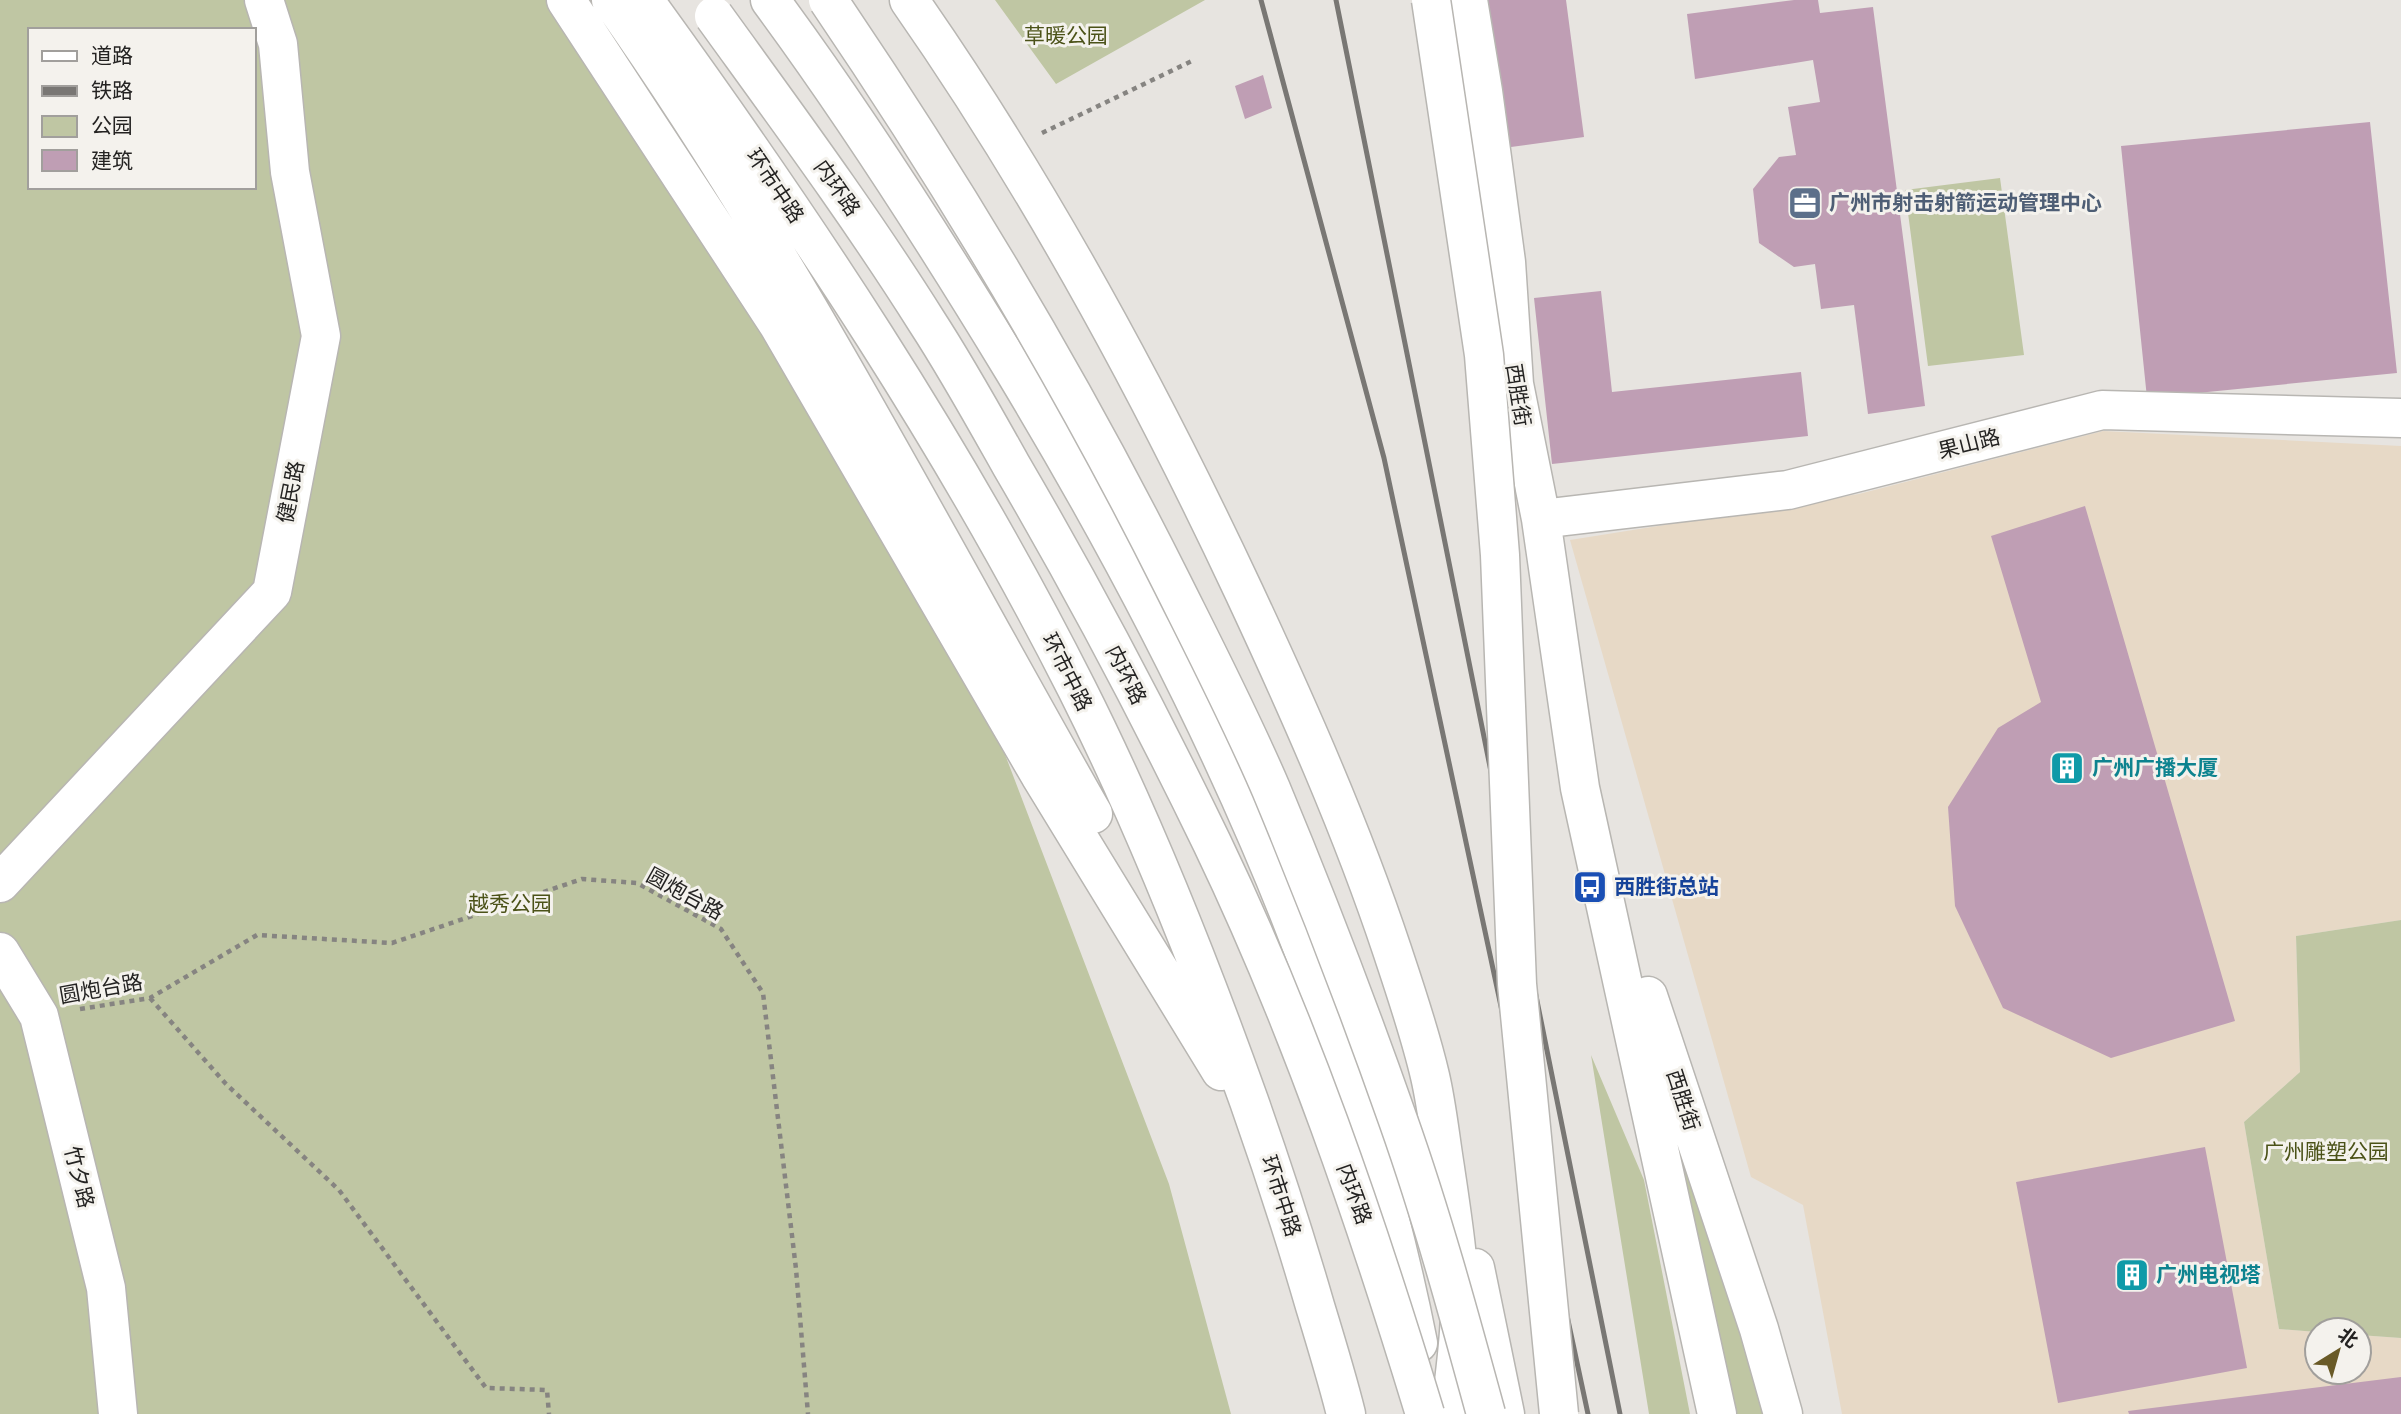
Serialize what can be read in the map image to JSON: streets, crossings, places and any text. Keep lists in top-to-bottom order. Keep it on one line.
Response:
{"streets":{"main road":["环市中路","内环路","西胜街","果山路","健民路","竹夕路"],"path":["圆炮台路"]},"crossings":[["西胜街","果山路"],["圆炮台路","竹夕路"]],"parks":["草暖公园","越秀公园","广州雕塑公园"],"places":{"office":["广州市射击射箭运动管理中心"],"building":["广州广播大厦","广州电视塔"],"bus stop":["西胜街总站"]},"legend":["道路","铁路","公园","建筑"],"north":"top right"}
